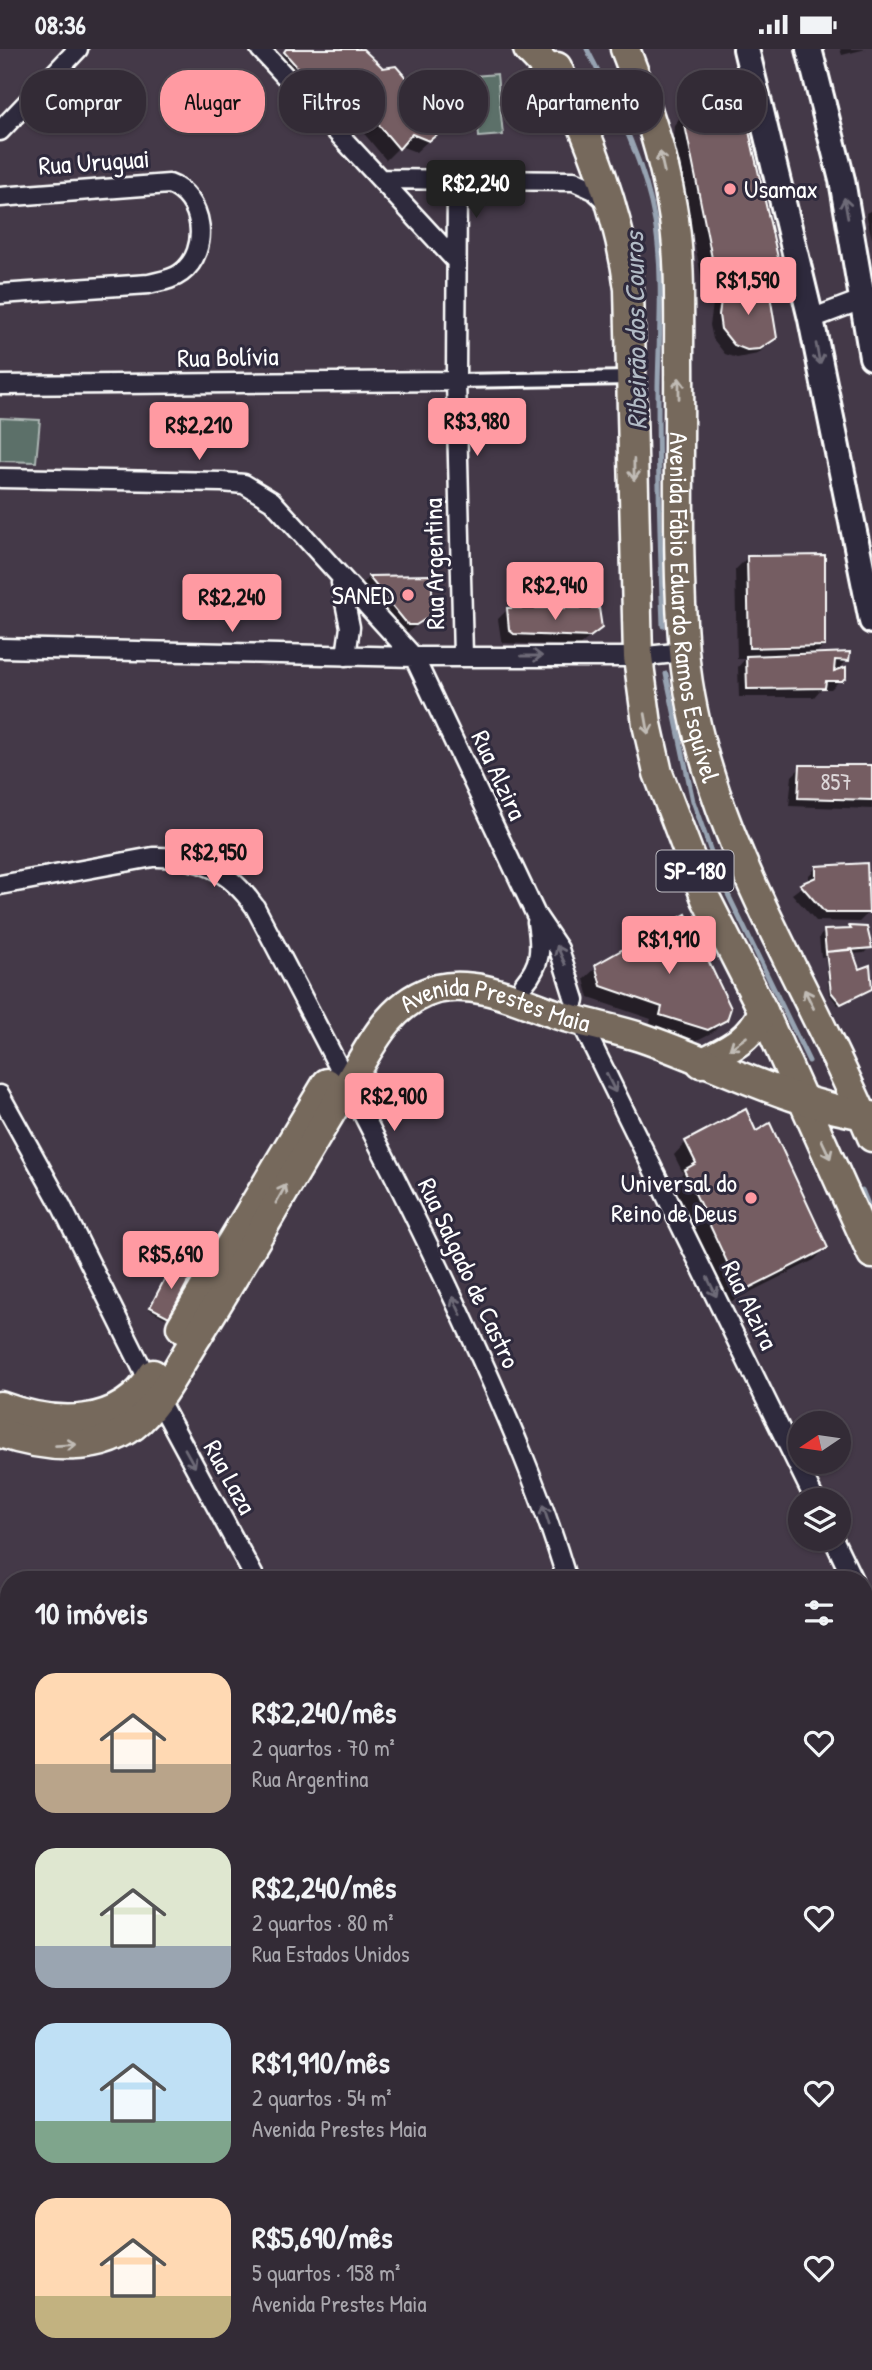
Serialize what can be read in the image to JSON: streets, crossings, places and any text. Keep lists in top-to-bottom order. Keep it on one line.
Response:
{"streets":{"main road":["Avenida Fábio Eduardo Ramos Esquível","SP-180","Avenida Prestes Maia"],"street":["Rua Uruguai","Rua Bolívia","Rua Argentina","Rua Alzira","Rua Salgado de Castro","Rua Laza"]},"crossings":[["Rua Bolívia","Rua Argentina"],["Avenida Fábio Eduardo Ramos Esquível","Avenida Prestes Maia"],["Rua Alzira","Avenida Prestes Maia"],["Avenida Prestes Maia","Rua Salgado de Castro"],["Avenida Prestes Maia","Rua Laza"]],"one_way":["Rua Salgado de Castro","Rua Laza"],"water":["Ribeirão dos Couros"],"places":["Usamax","SANED","Universal do Reino de Deus"],"house_numbers":["857"],"north":"left","page":{"status":"08:36","chip":["Comprar","Alugar","Filtros","Novo","Apartamento","Casa"],"price":["R$2,240","R$1,590","R$3,980","R$2,210","R$2,940","R$2,240","R$2,950","R$1,910","R$2,900","R$5,690"],"heading":"10 imóveis","list":[{"name":"R$2,240/mês","note":"2 quartos · 70 m² · Rua Argentina"},{"name":"R$2,240/mês","note":"2 quartos · 80 m² · Rua Estados Unidos"},{"name":"R$1,910/mês","note":"2 quartos · 54 m² · Avenida Prestes Maia"},{"name":"R$5,690/mês","note":"5 quartos · 158 m² · Avenida Prestes Maia"}]}}
